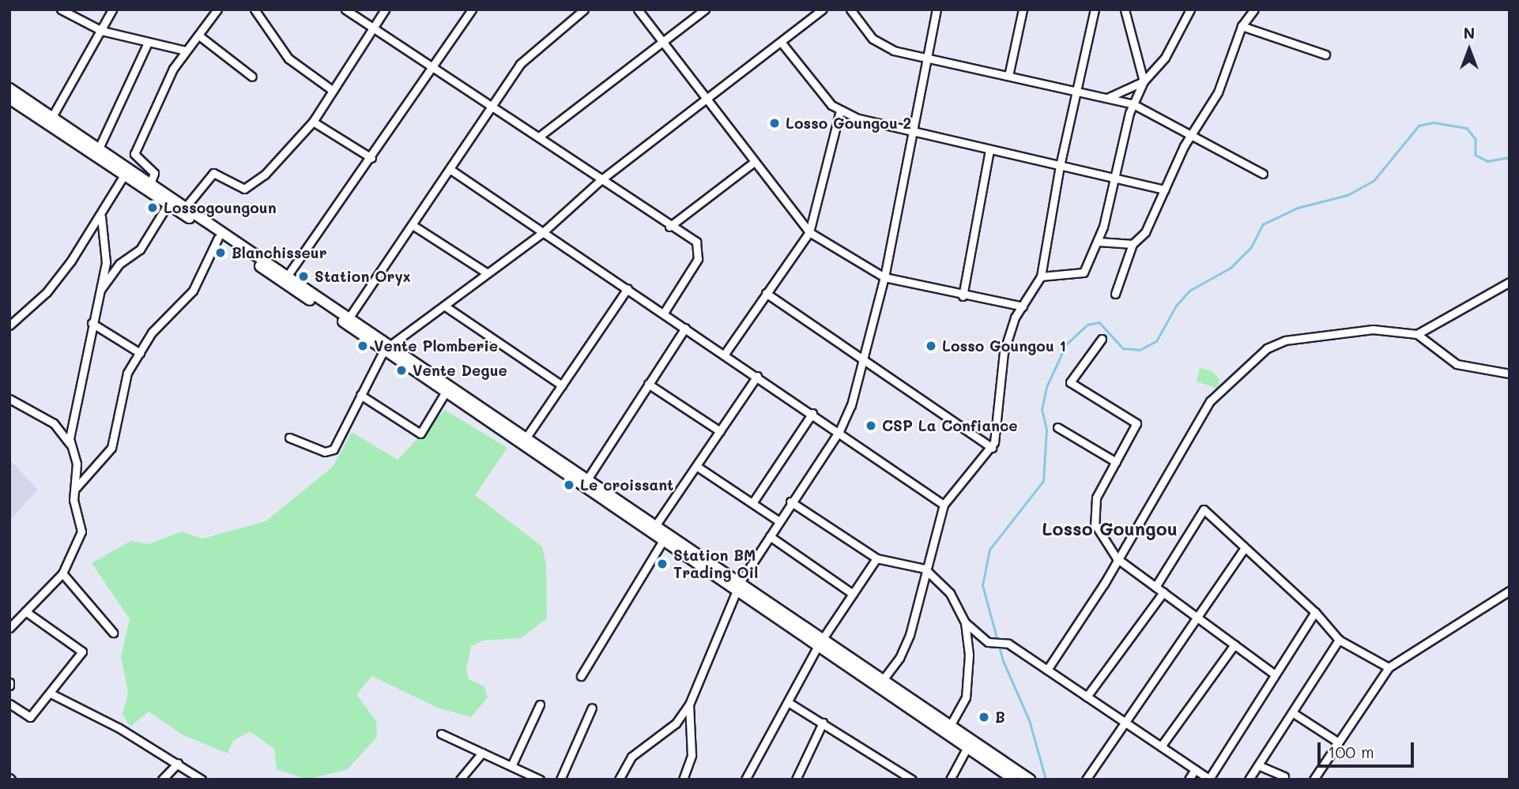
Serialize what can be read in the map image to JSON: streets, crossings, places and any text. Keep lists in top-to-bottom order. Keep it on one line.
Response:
{"districts":["Losso Goungou"],"places":["Losso Goungou 2","Lossogoungoun","Blanchisseur","Station Oryx","Vente Plomberie","Losso Goungou 1","Vente Degue","CSP La Confiance","Le croissant","Station BM Trading Oil","B"],"scale_bar":"100 m","north":"top"}
